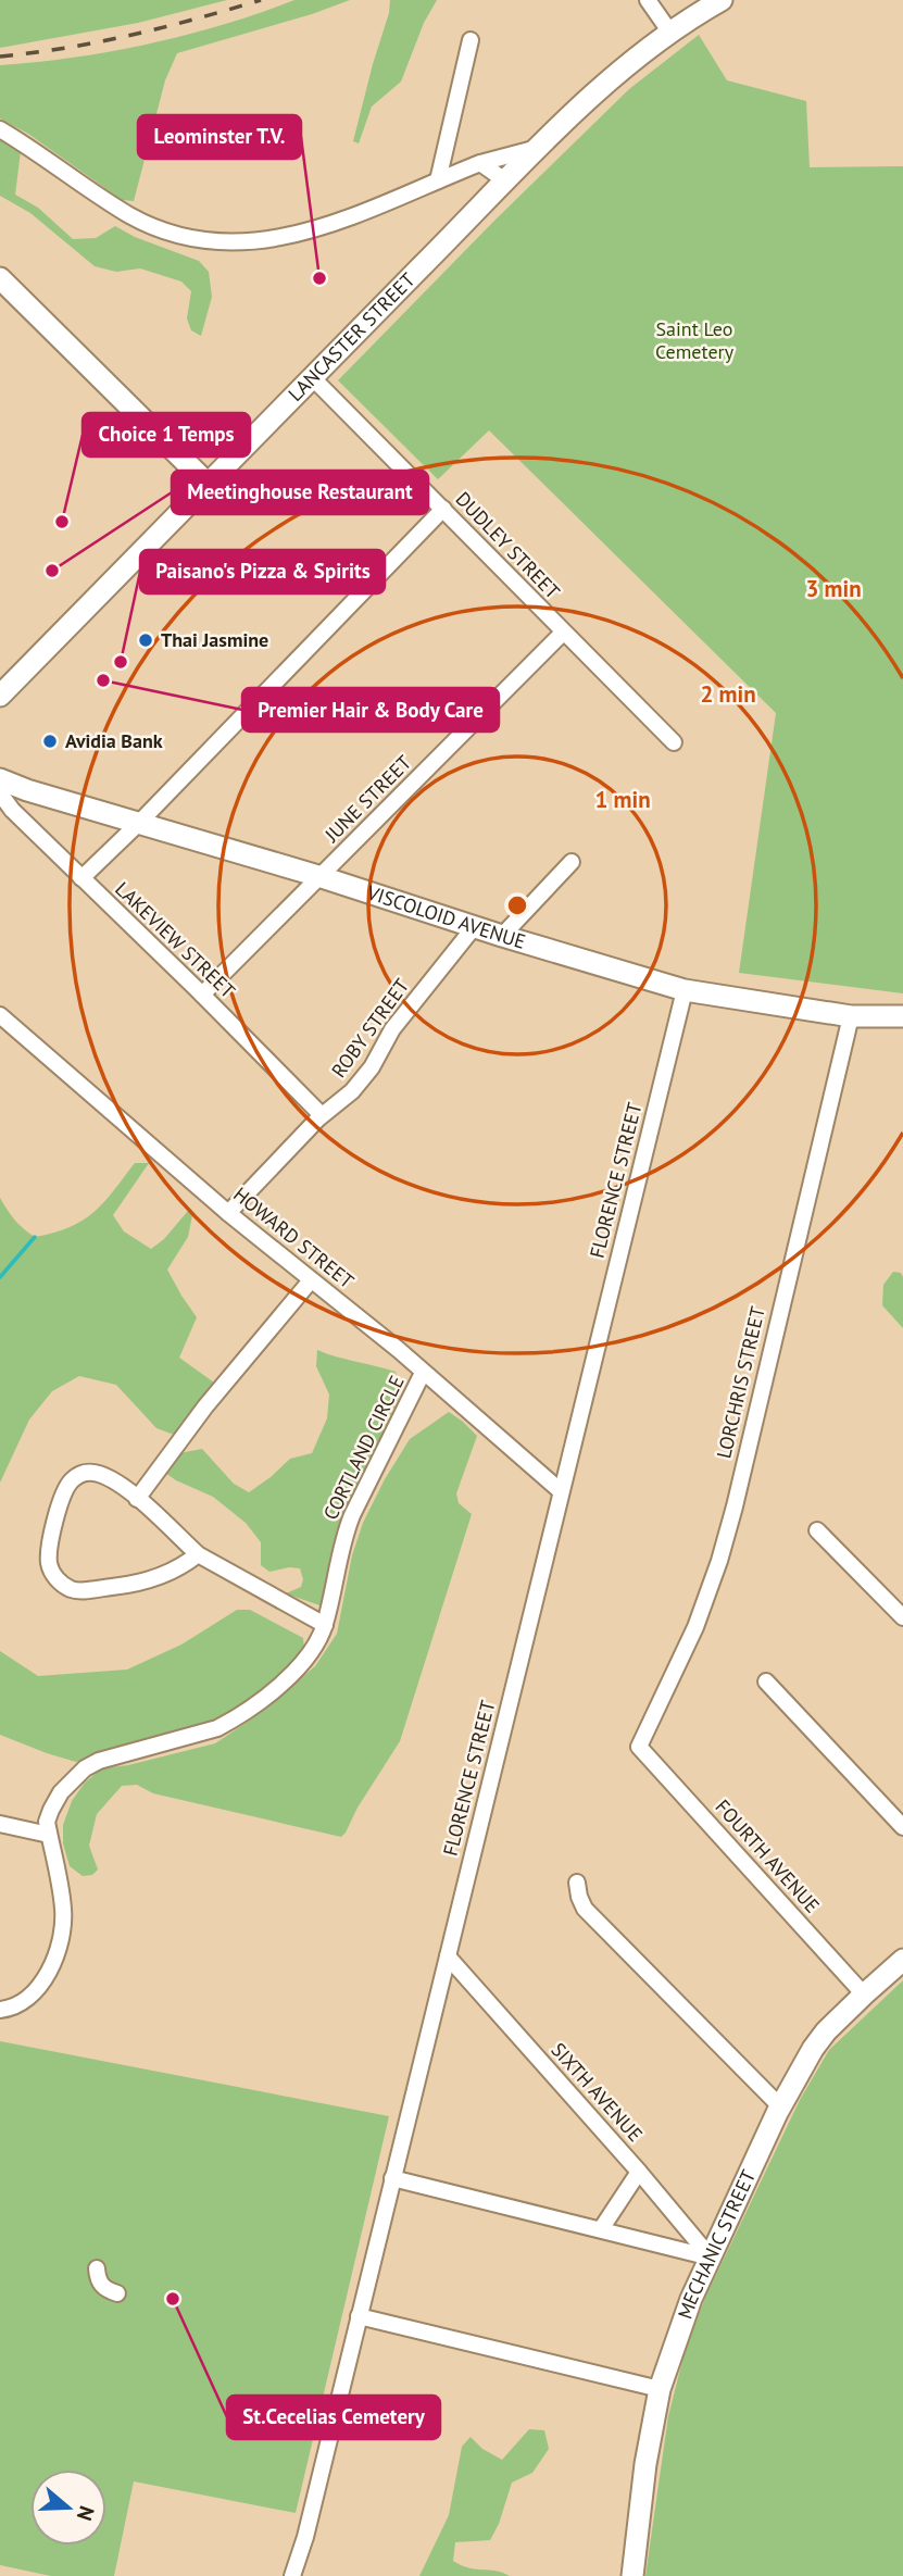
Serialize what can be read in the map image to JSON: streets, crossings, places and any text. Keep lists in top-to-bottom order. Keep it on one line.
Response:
{"streets":{"main road":["LANCASTER STREET","VISCOLOID AVENUE","MECHANIC STREET"],"street":["DUDLEY STREET","JUNE STREET","LAKEVIEW STREET","ROBY STREET","FLORENCE STREET","HOWARD STREET","LORCHRIS STREET","CORTLAND CIRCLE","FOURTH AVENUE","SIXTH AVENUE"]},"crossings":[["LANCASTER STREET","DUDLEY STREET"],["DUDLEY STREET","JUNE STREET"],["JUNE STREET","VISCOLOID AVENUE"],["JUNE STREET","LAKEVIEW STREET"],["VISCOLOID AVENUE","ROBY STREET"],["VISCOLOID AVENUE","FLORENCE STREET"],["VISCOLOID AVENUE","LORCHRIS STREET"],["LAKEVIEW STREET","ROBY STREET"],["ROBY STREET","HOWARD STREET"],["FLORENCE STREET","HOWARD STREET"],["FLORENCE STREET","SIXTH AVENUE"],["HOWARD STREET","CORTLAND CIRCLE"],["LORCHRIS STREET","FOURTH AVENUE"],["FOURTH AVENUE","MECHANIC STREET"],["SIXTH AVENUE","MECHANIC STREET"]],"parks":["Saint Leo Cemetery"],"places":["Leominster T.V.","Choice 1 Temps","Meetinghouse Restaurant","Thai Jasmine","Paisano's Pizza & Spirits","Premier Hair & Body Care","Avidia Bank","St.Cecelias Cemetery"],"north":"right","rings":["3 min","2 min","1 min"]}
